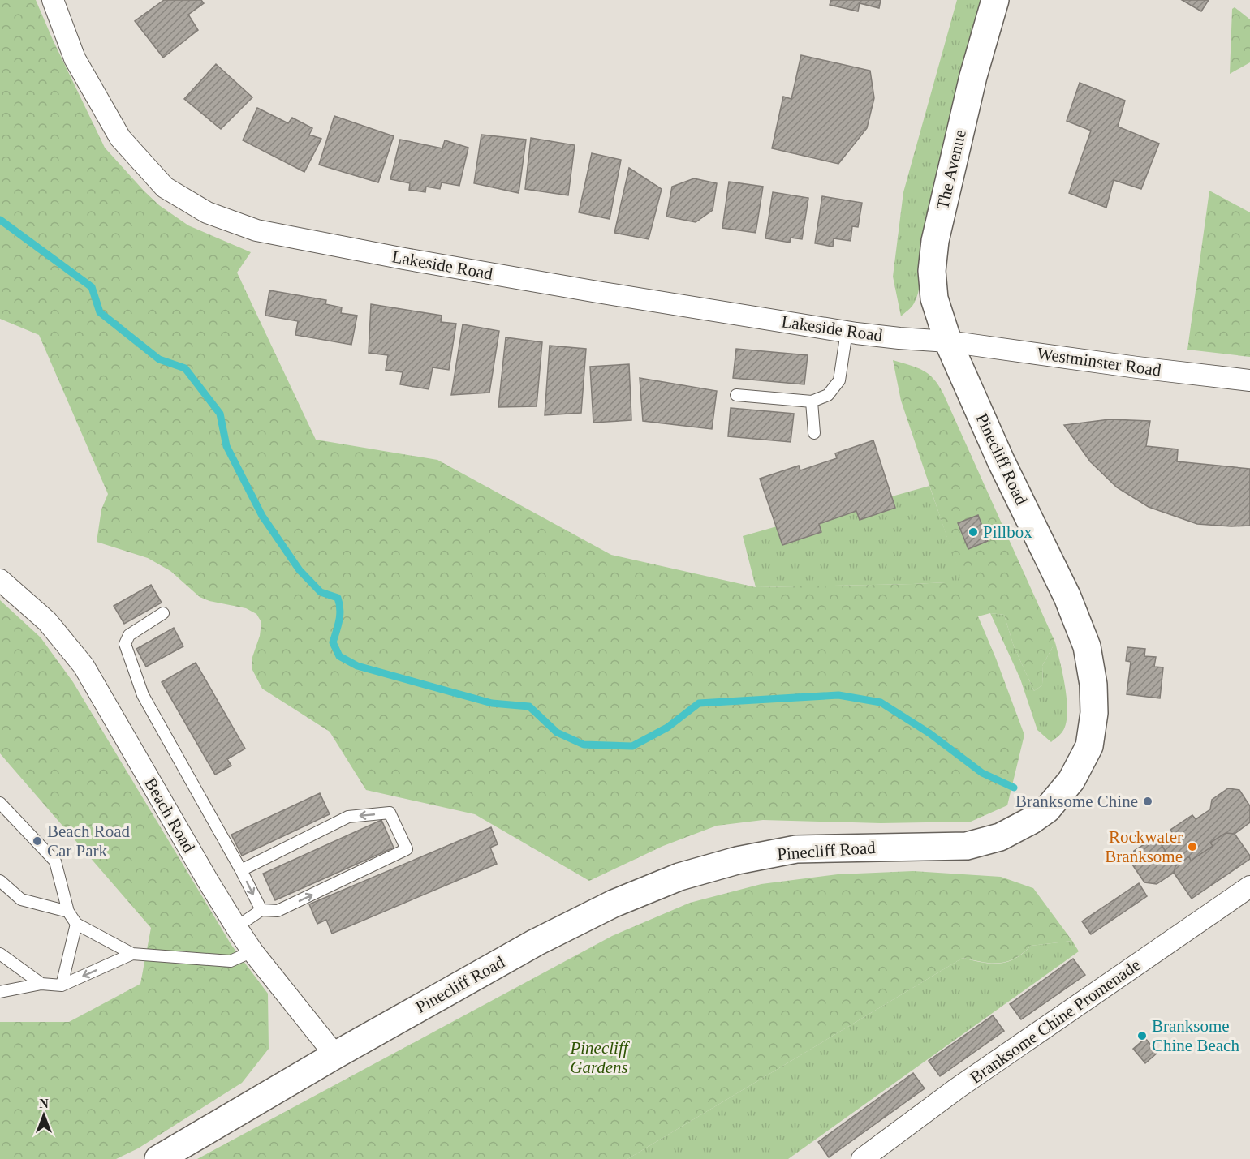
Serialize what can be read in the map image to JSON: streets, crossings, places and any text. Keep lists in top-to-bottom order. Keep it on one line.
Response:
{"streets":{"main road":["The Avenue","Pinecliff Road"],"street":["Lakeside Road","Westminster Road","Beach Road","Branksome Chine Promenade"]},"crossings":[["The Avenue","Lakeside Road"],["The Avenue","Westminster Road"],["The Avenue","Pinecliff Road"],["Lakeside Road","Westminster Road"],["Lakeside Road","Pinecliff Road"],["Westminster Road","Pinecliff Road"],["Pinecliff Road","Beach Road"]],"parks":["Pinecliff Gardens"],"places":["Pillbox","Branksome Chine","Beach Road Car Park","Rockwater Branksome","Branksome Chine Beach"],"north":"top"}
